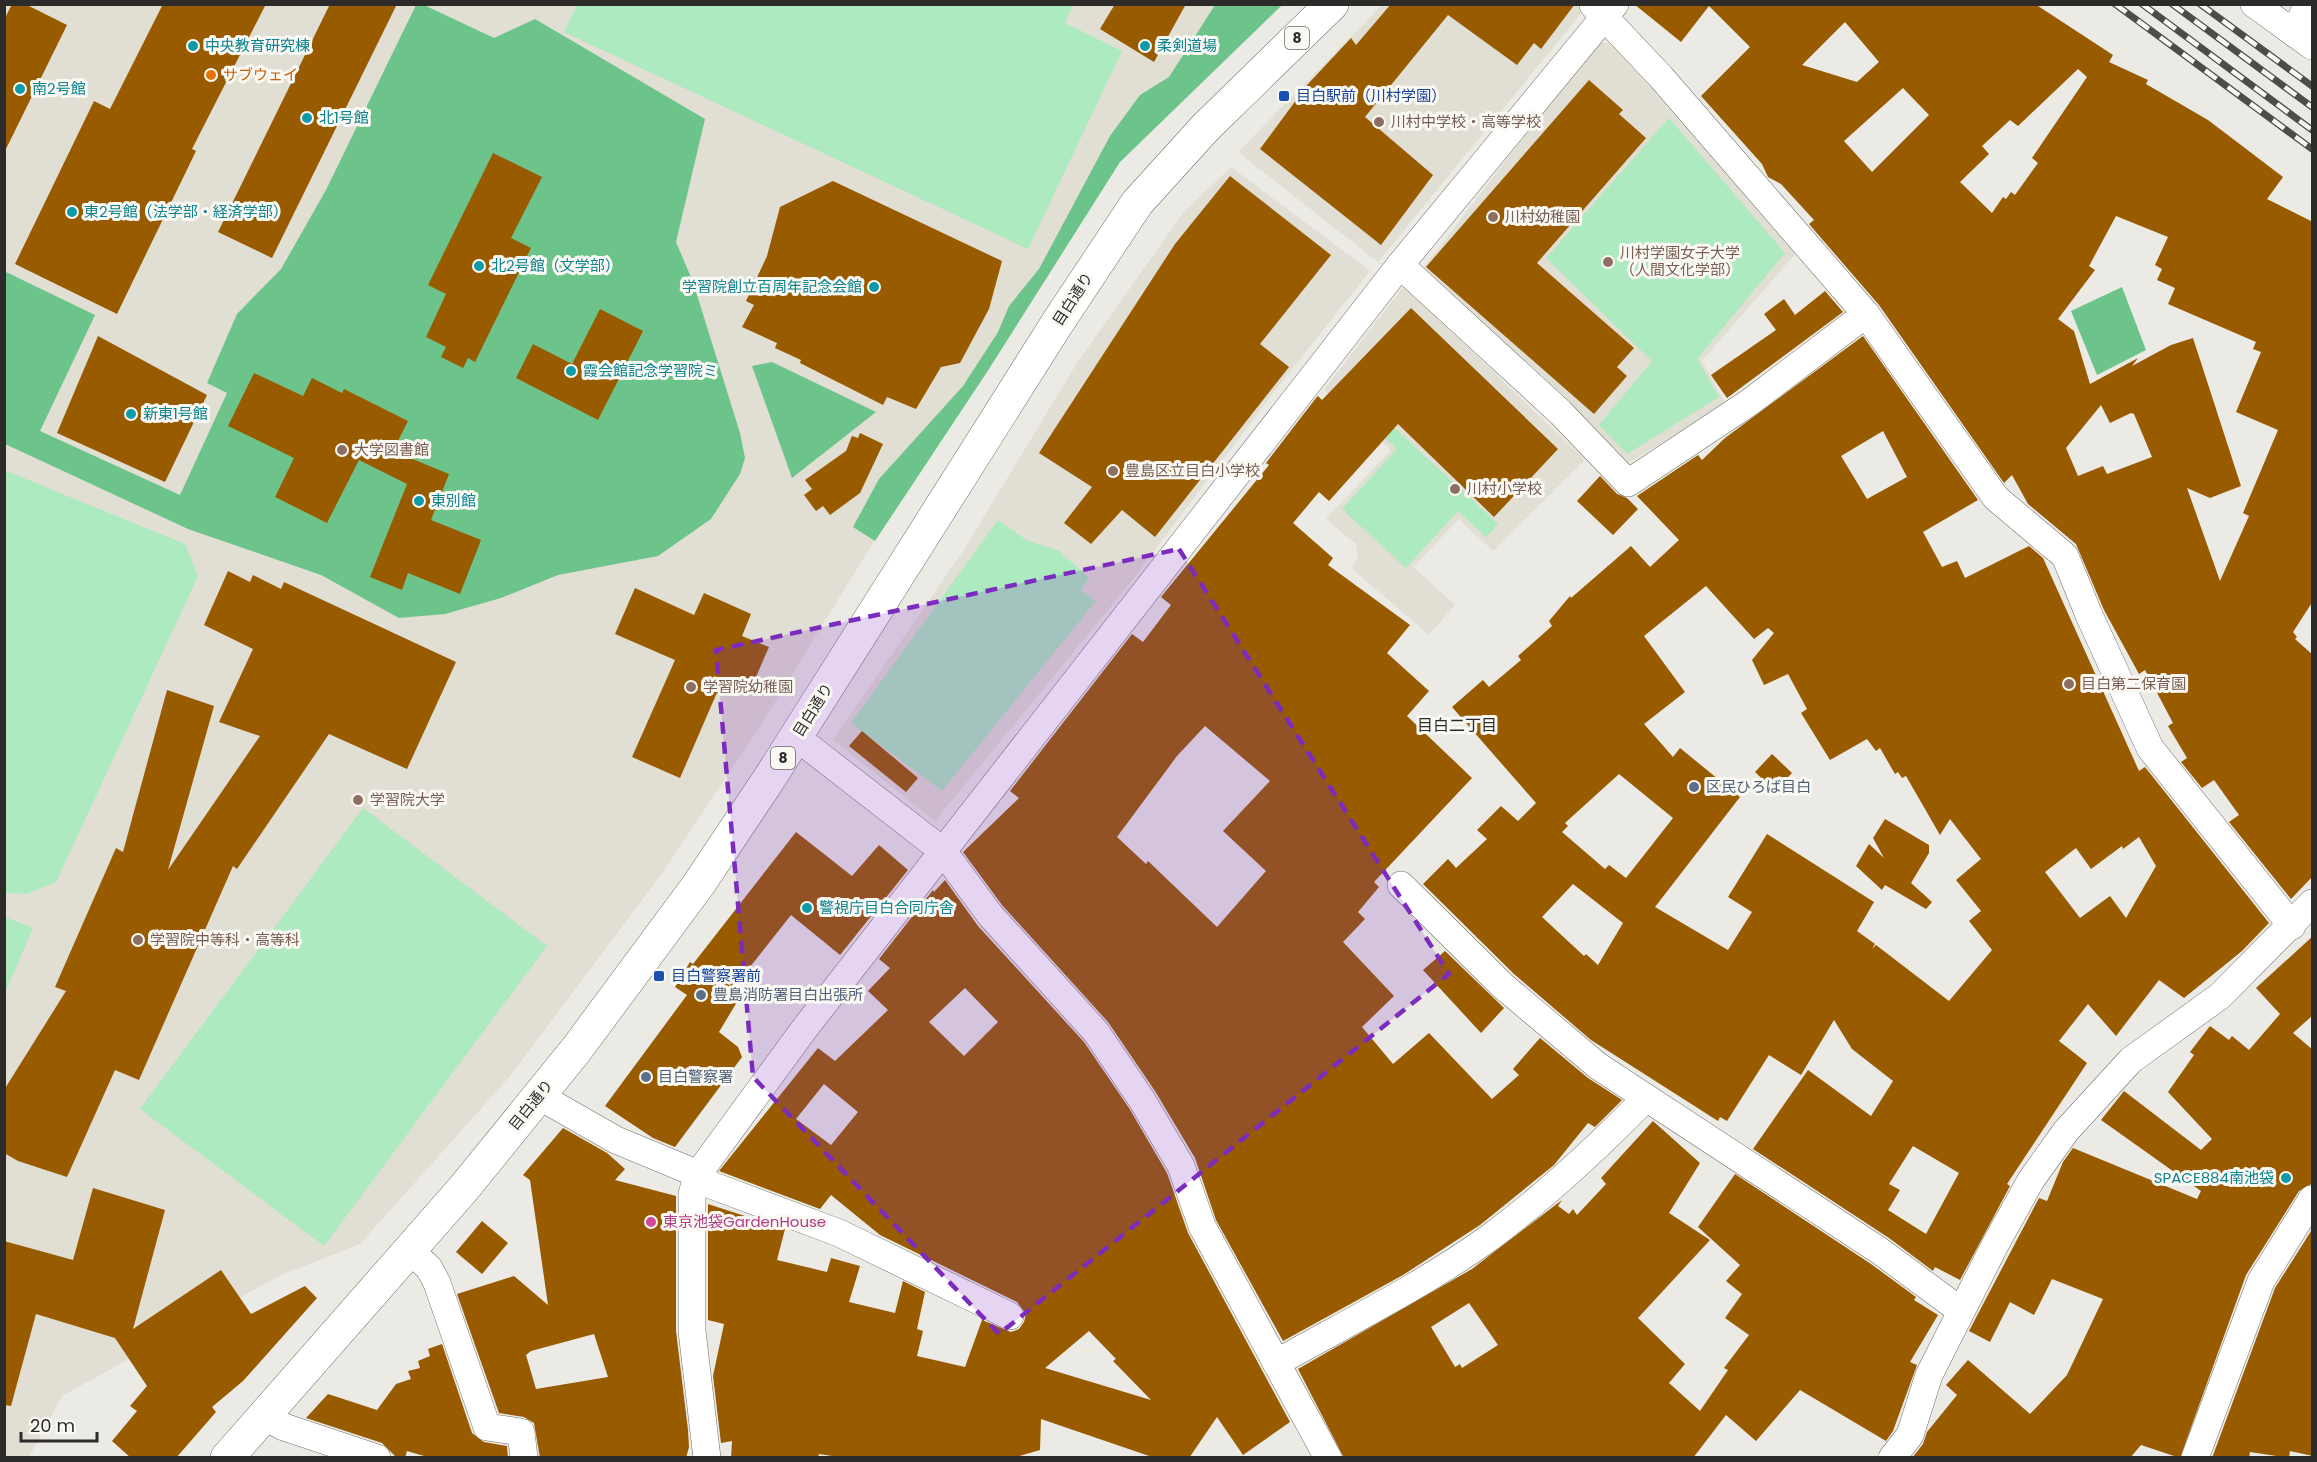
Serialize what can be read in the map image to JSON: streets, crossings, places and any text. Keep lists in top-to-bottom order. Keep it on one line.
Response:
{"streets":{"main road":["8","目白通り"]},"districts":["目白二丁目"],"places":{"other":["中央教育研究棟","柔剣道場","サブウェイ","南2号館","北1号館","川村中学校・高等学校","東2号館（法学部・経済学部）","川村幼稚園","川村学園女子大学 （人間文化学部）","北2号館（文学部）","学習院創立百周年記念会館","霞会館記念学習院ミ","新東1号館","大学図書館","豊島区立目白小学校","川村小学校","東別館","目白第二保育園","学習院幼稚園","区民ひろば目白","学習院大学","警視庁目白合同庁舎","学習院中等科・高等科","豊島消防署目白出張所","目白警察署","SPACE884南池袋","東京池袋GardenHouse"],"transit":["目白駅前（川村学園）","目白警察署前"]},"scale_bar":"20 m"}
